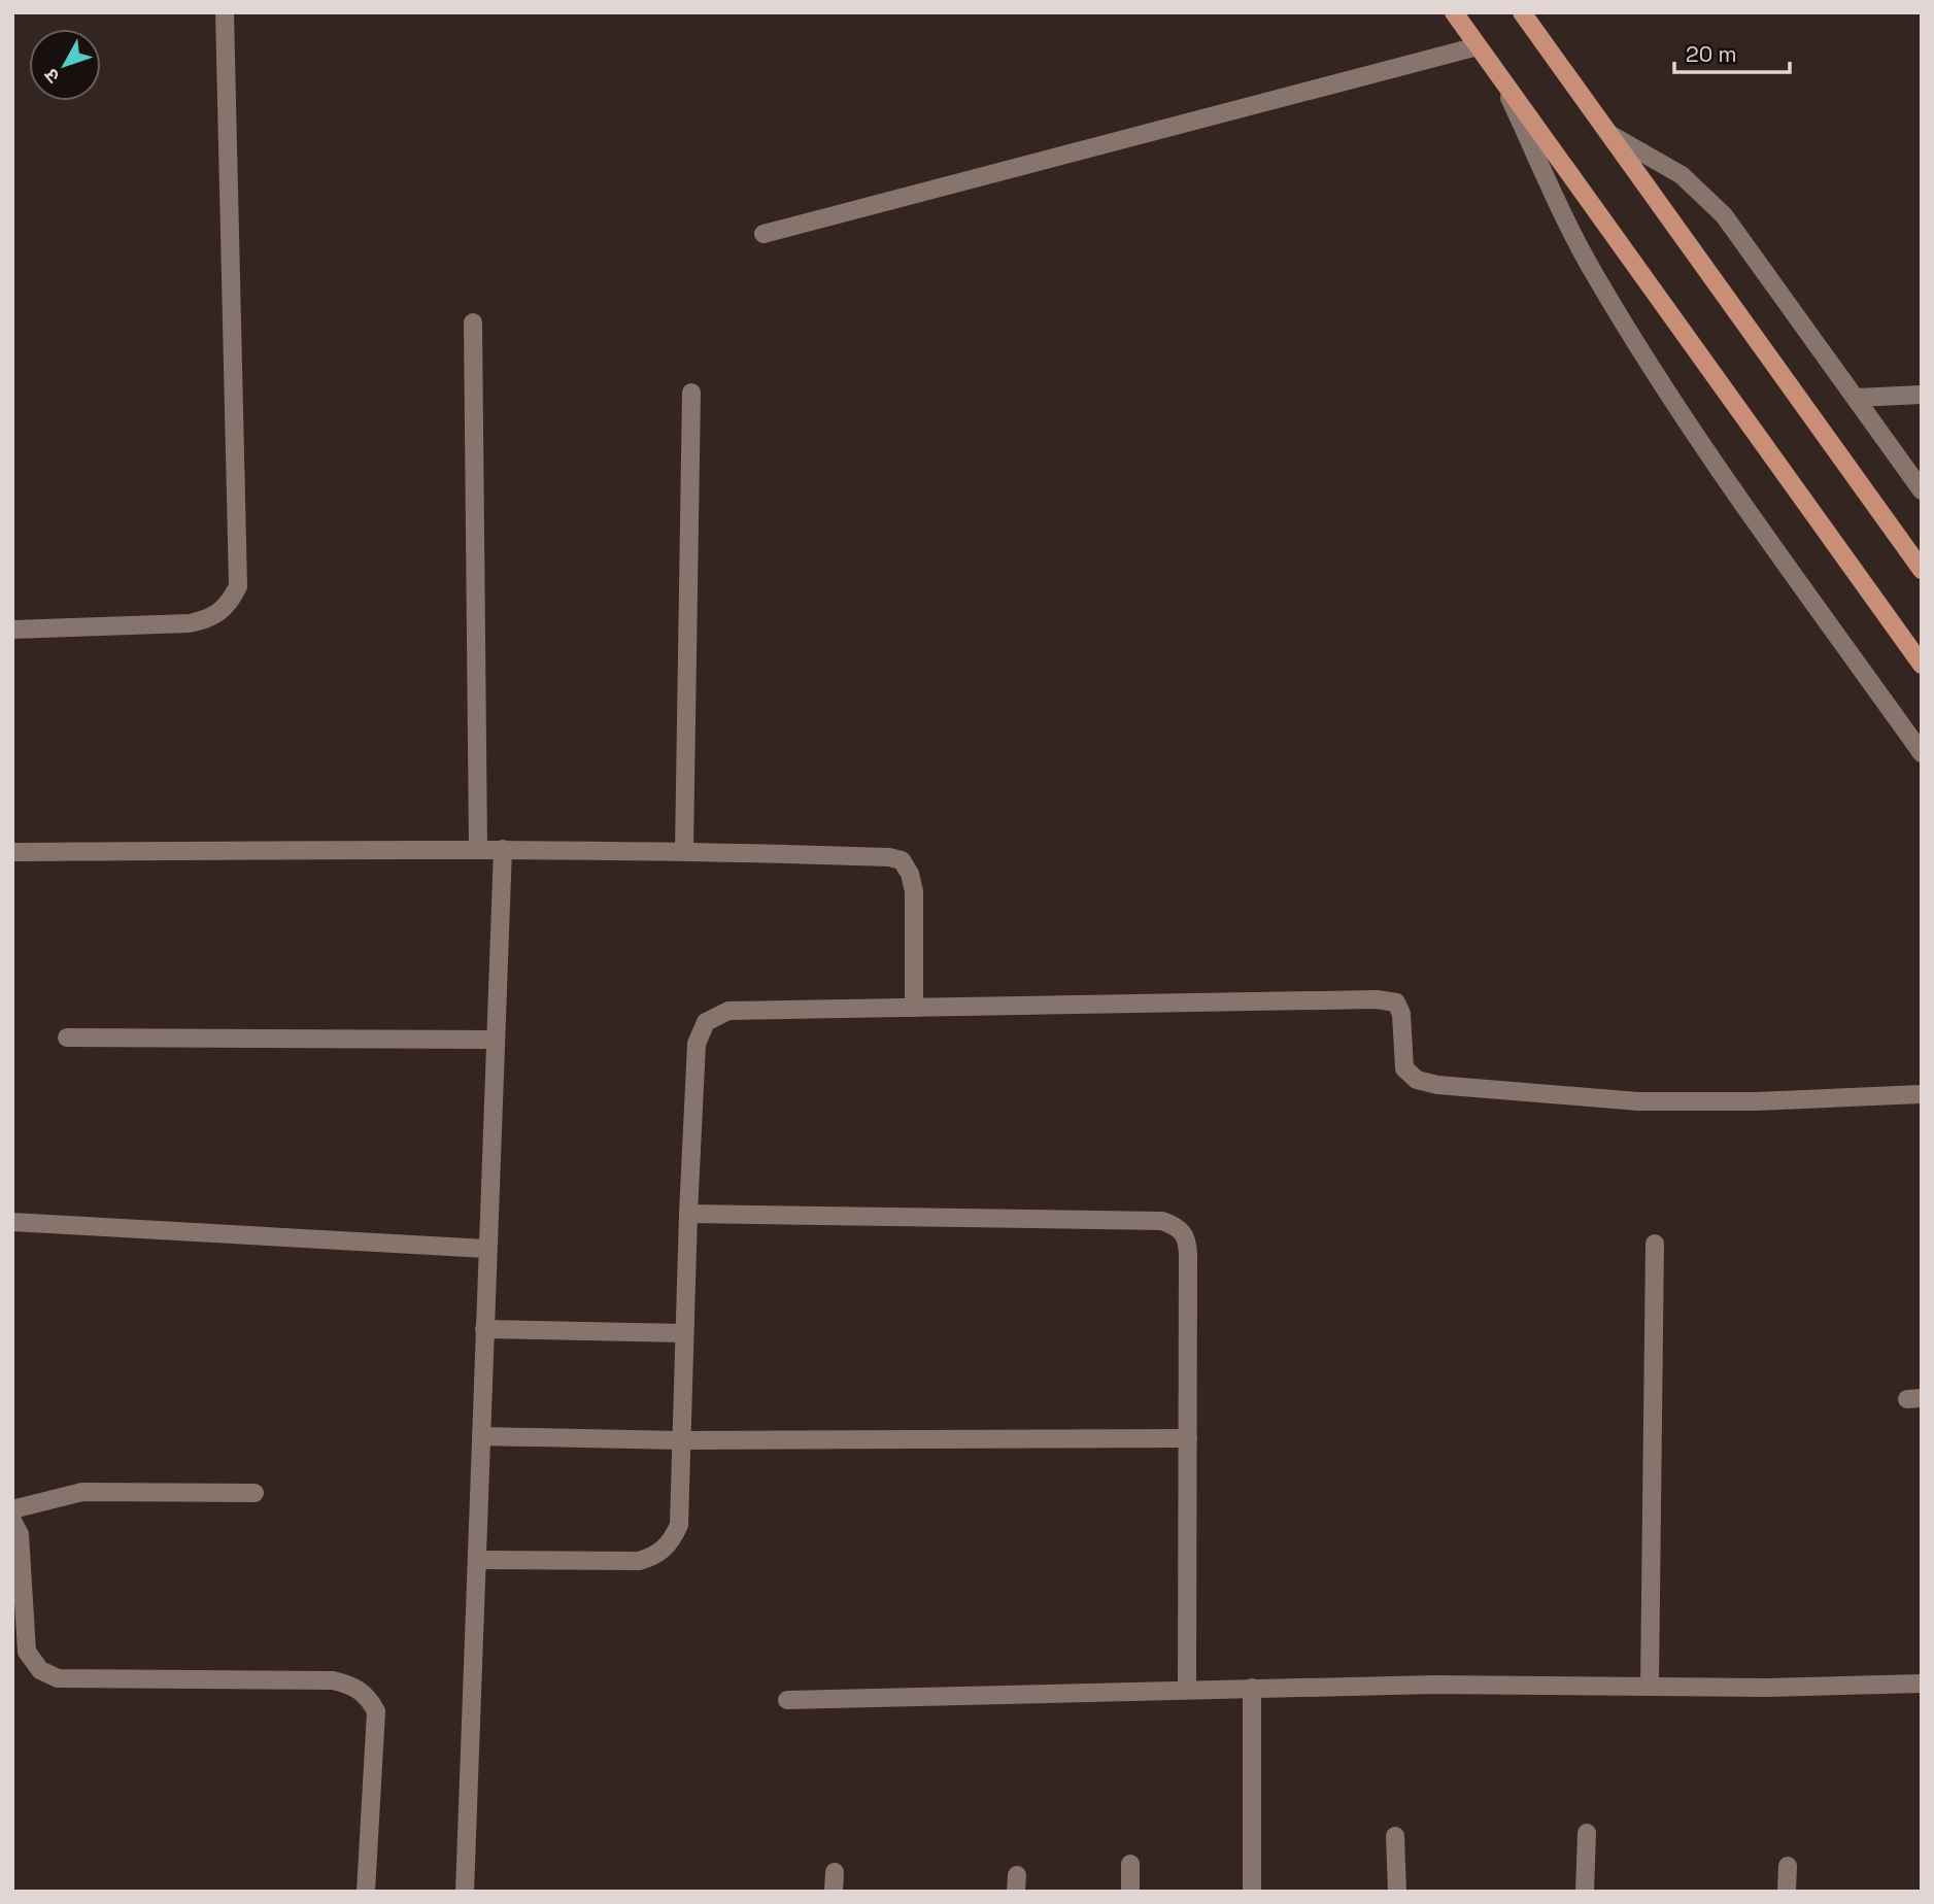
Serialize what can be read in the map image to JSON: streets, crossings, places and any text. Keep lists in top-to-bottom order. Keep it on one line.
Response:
{"scale_bar":"20 m","north":"bottom left"}
